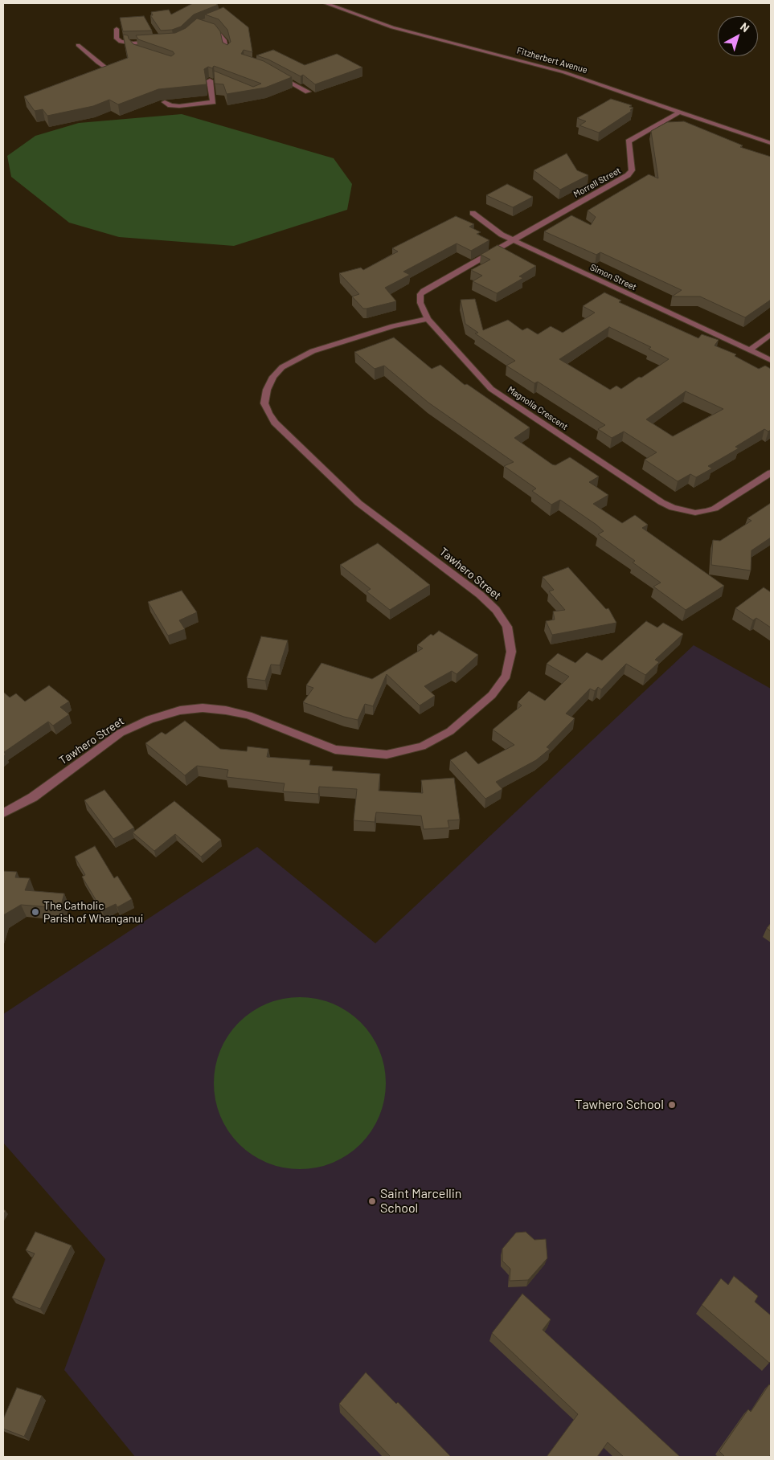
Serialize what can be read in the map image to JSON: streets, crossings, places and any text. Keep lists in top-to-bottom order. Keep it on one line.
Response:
{"streets":{"street":["Fitzherbert Avenue","Morrell Street","Simon Street","Magnolia Crescent","Tawhero Street"]},"crossings":[["Fitzherbert Avenue","Morrell Street"],["Morrell Street","Simon Street"],["Morrell Street","Magnolia Crescent"],["Simon Street","Magnolia Crescent"],["Magnolia Crescent","Tawhero Street"]],"places":["The Catholic Parish of Whanganui","Tawhero School","Saint Marcellin School"],"north":"top right"}
